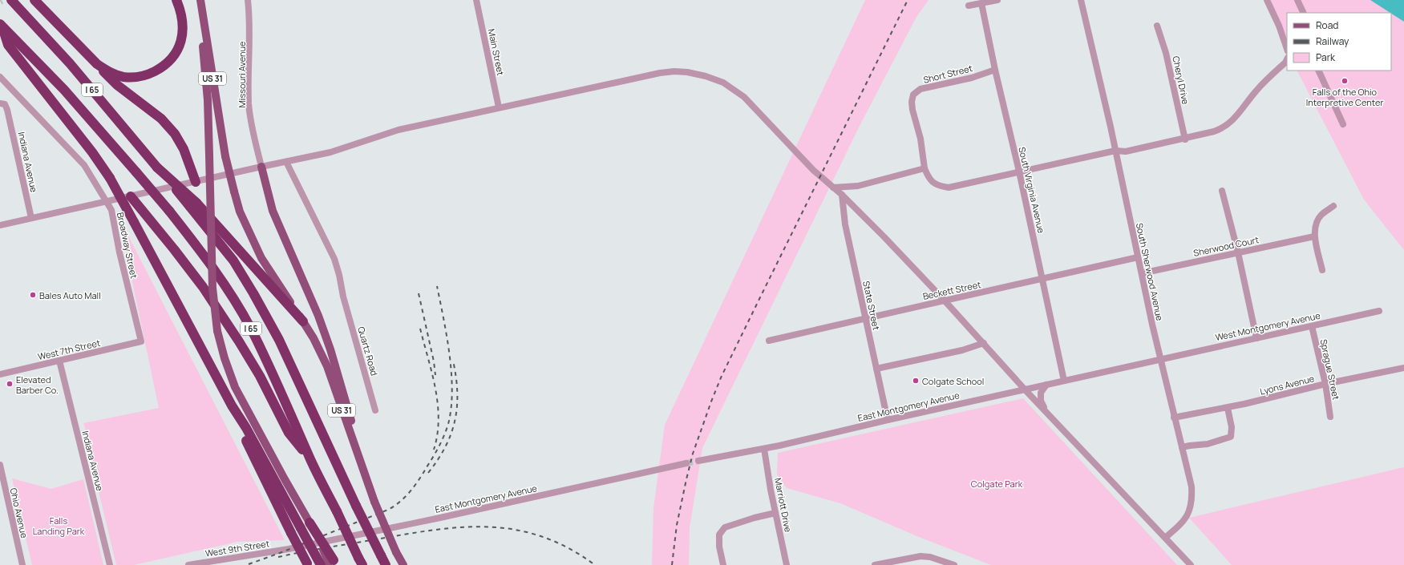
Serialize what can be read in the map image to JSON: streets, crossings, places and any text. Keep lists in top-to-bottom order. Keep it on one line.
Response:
{"streets":{"highway":["I 65"],"main road":["US 31"],"street":["Main Street","Short Street","Missouri Avenue","Cheryl Drive","Indiana Avenue","South Virginia Avenue","Broadway Street","Sherwood Court","South Sherwood Avenue","Beckett Street","State Street","West Montgomery Avenue","West 7th Street","Quartz Road","Sprague Street","Lyons Avenue","East Montgomery Avenue","Marriott Drive","Ohio Avenue","West 9th Street"]},"crossings":[["Short Street","South Virginia Avenue"],["Indiana Avenue","West 7th Street"],["South Virginia Avenue","Beckett Street"],["South Virginia Avenue","East Montgomery Avenue"],["Broadway Street","West 7th Street"],["Sherwood Court","South Sherwood Avenue"],["South Sherwood Avenue","Beckett Street"],["South Sherwood Avenue","West Montgomery Avenue"],["South Sherwood Avenue","Lyons Avenue"],["South Sherwood Avenue","East Montgomery Avenue"],["Beckett Street","State Street"],["State Street","East Montgomery Avenue"],["West Montgomery Avenue","Sprague Street"],["West Montgomery Avenue","East Montgomery Avenue"],["Sprague Street","Lyons Avenue"],["East Montgomery Avenue","Marriott Drive"],["East Montgomery Avenue","West 9th Street"]],"parks":["Colgate Park","Falls Landing Park"],"places":["Falls of the Ohio Interpretive Center","Bales Auto Mall","Colgate School","Elevated Barber Co."],"legend":["Road","Railway","Park"]}
